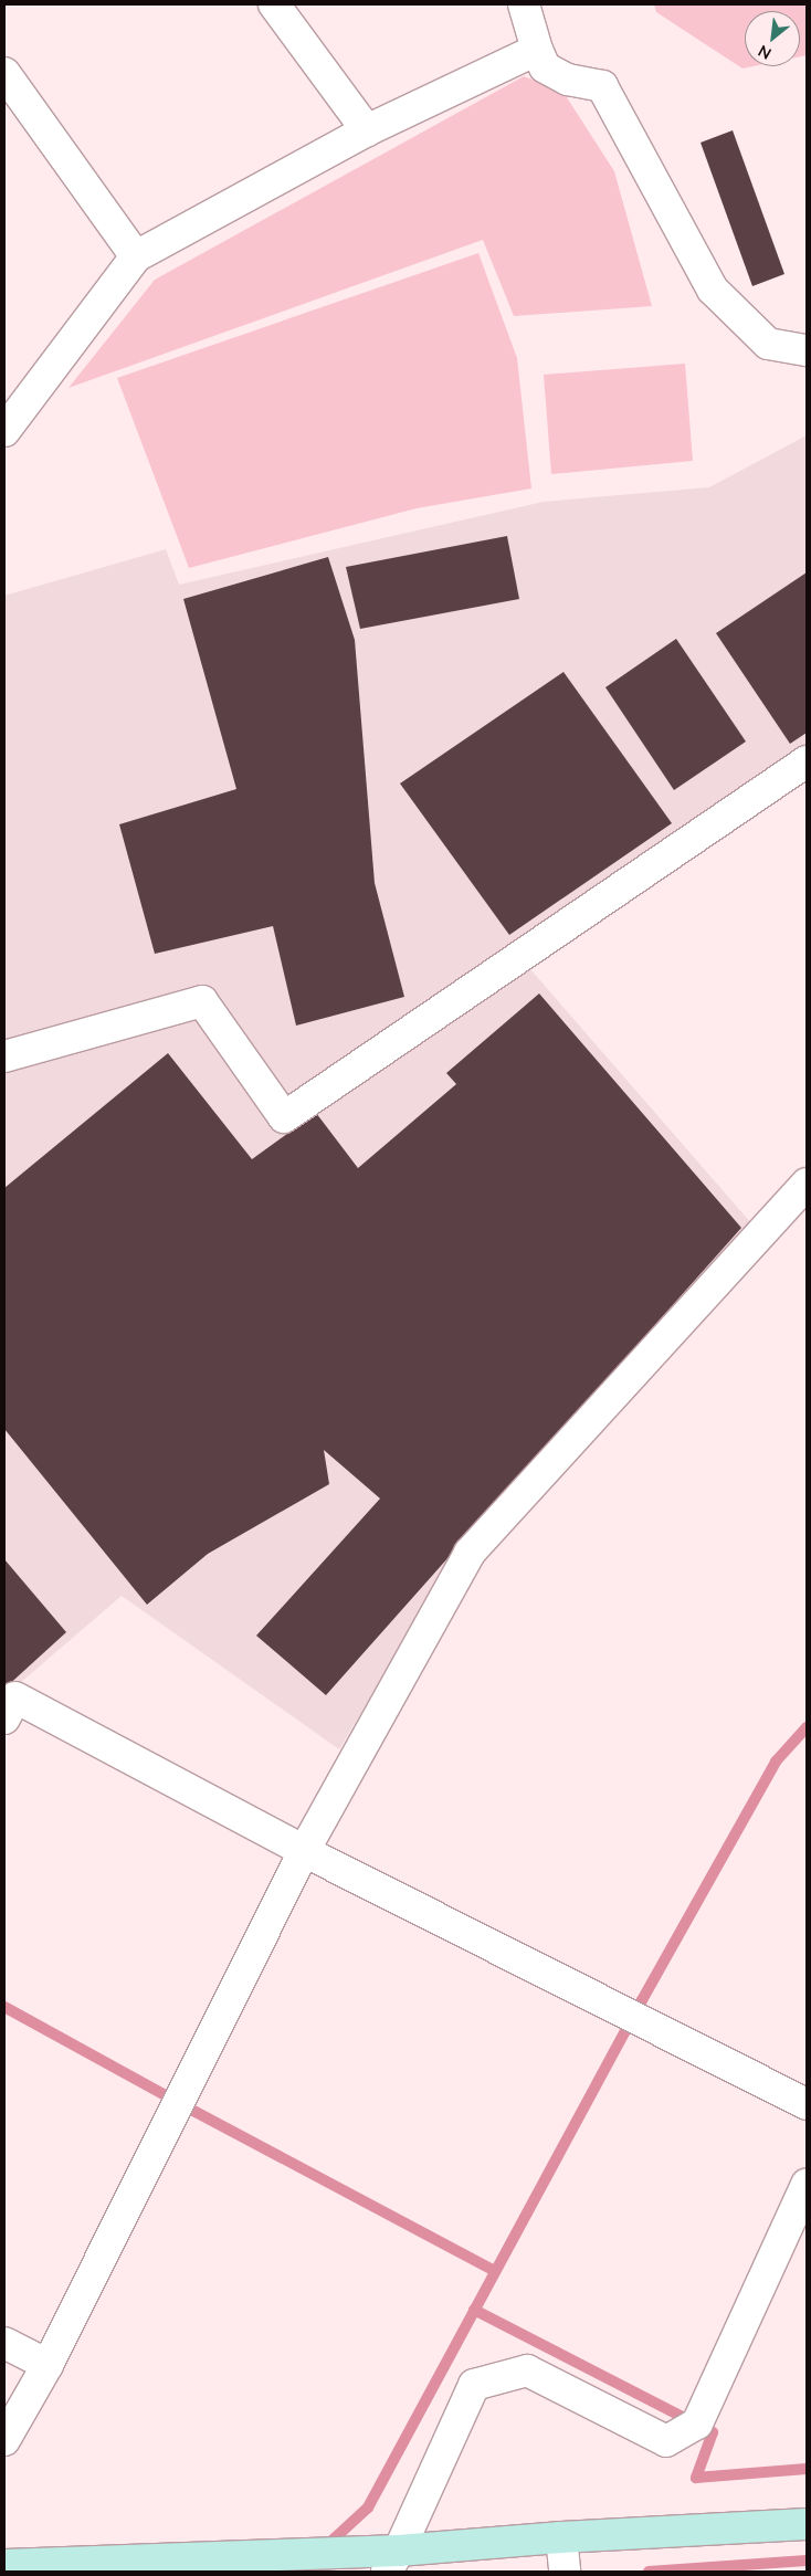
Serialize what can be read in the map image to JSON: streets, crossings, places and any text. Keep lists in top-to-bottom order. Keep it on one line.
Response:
{"north":"bottom left"}
